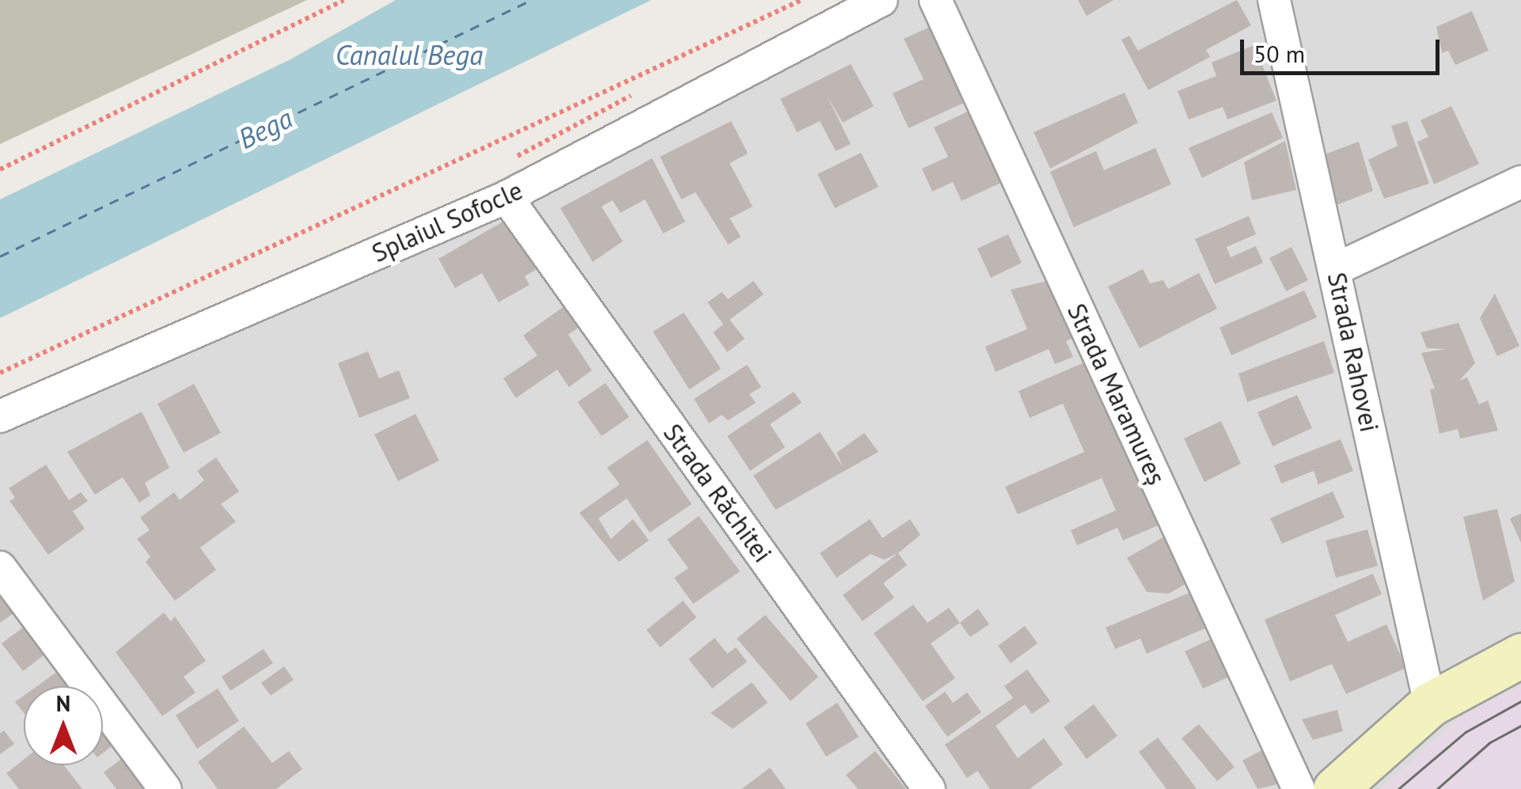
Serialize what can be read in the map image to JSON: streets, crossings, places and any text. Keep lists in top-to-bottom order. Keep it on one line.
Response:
{"streets":{"street":["Splaiul Sofocle","Strada Rahovei","Strada Maramureș","Strada Răchitei"]},"crossings":[["Splaiul Sofocle","Strada Răchitei"]],"water":["Canalul Bega","Bega"],"scale_bar":"50 m","north":"top"}
